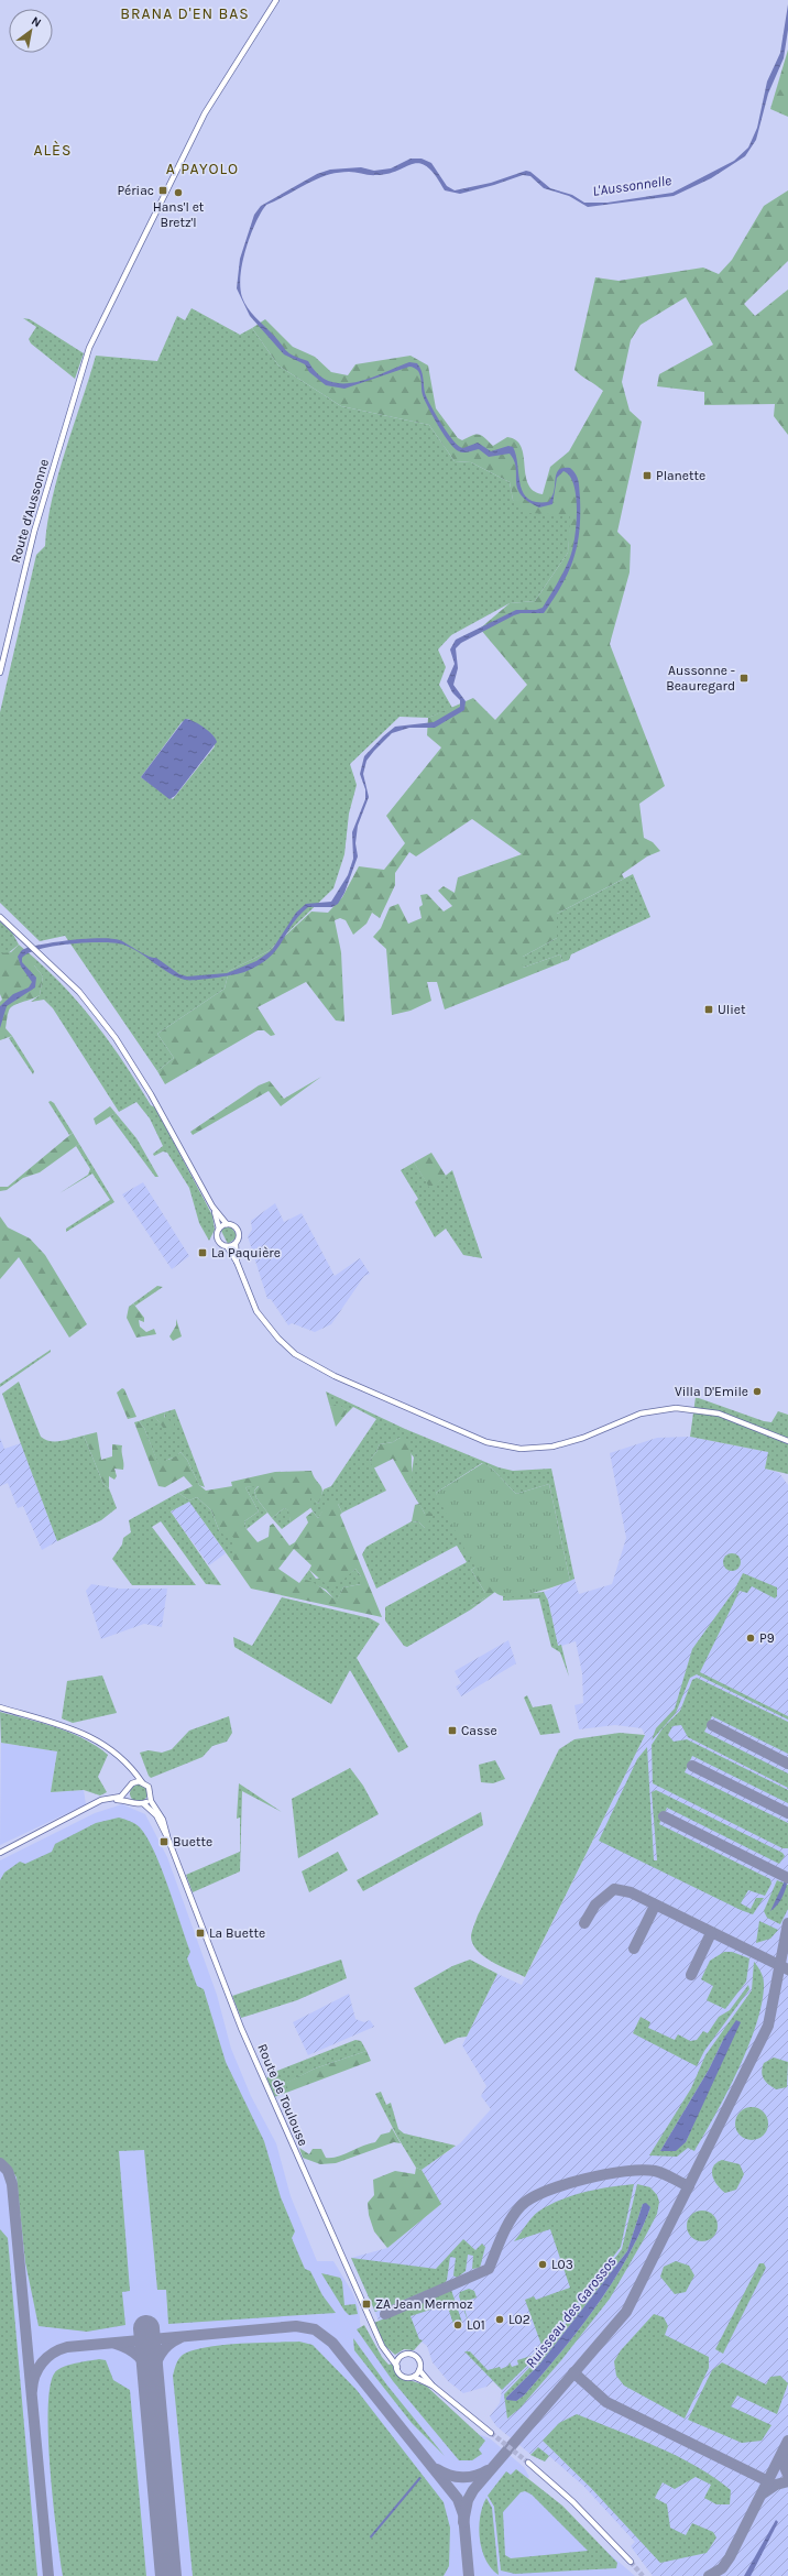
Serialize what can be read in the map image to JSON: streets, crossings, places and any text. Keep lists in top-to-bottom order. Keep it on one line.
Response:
{"streets":{"main road":["Route d'Aussonne","Route de Toulouse"]},"districts":["BRANA D'EN BAS","ALÈS","A PAYOLO"],"water":["L'Aussonnelle","Ruisseau des Garossos"],"places":{"transit":["Périac","Planette","Aussonne - Beauregard","Uliet","La Paquière","Casse","Buette","La Buette","ZA Jean Mermoz"],"other":["Hans'l et Bretz'l","Villa D'Emile","P9","L03","L02","L01"]},"north":"top right"}
